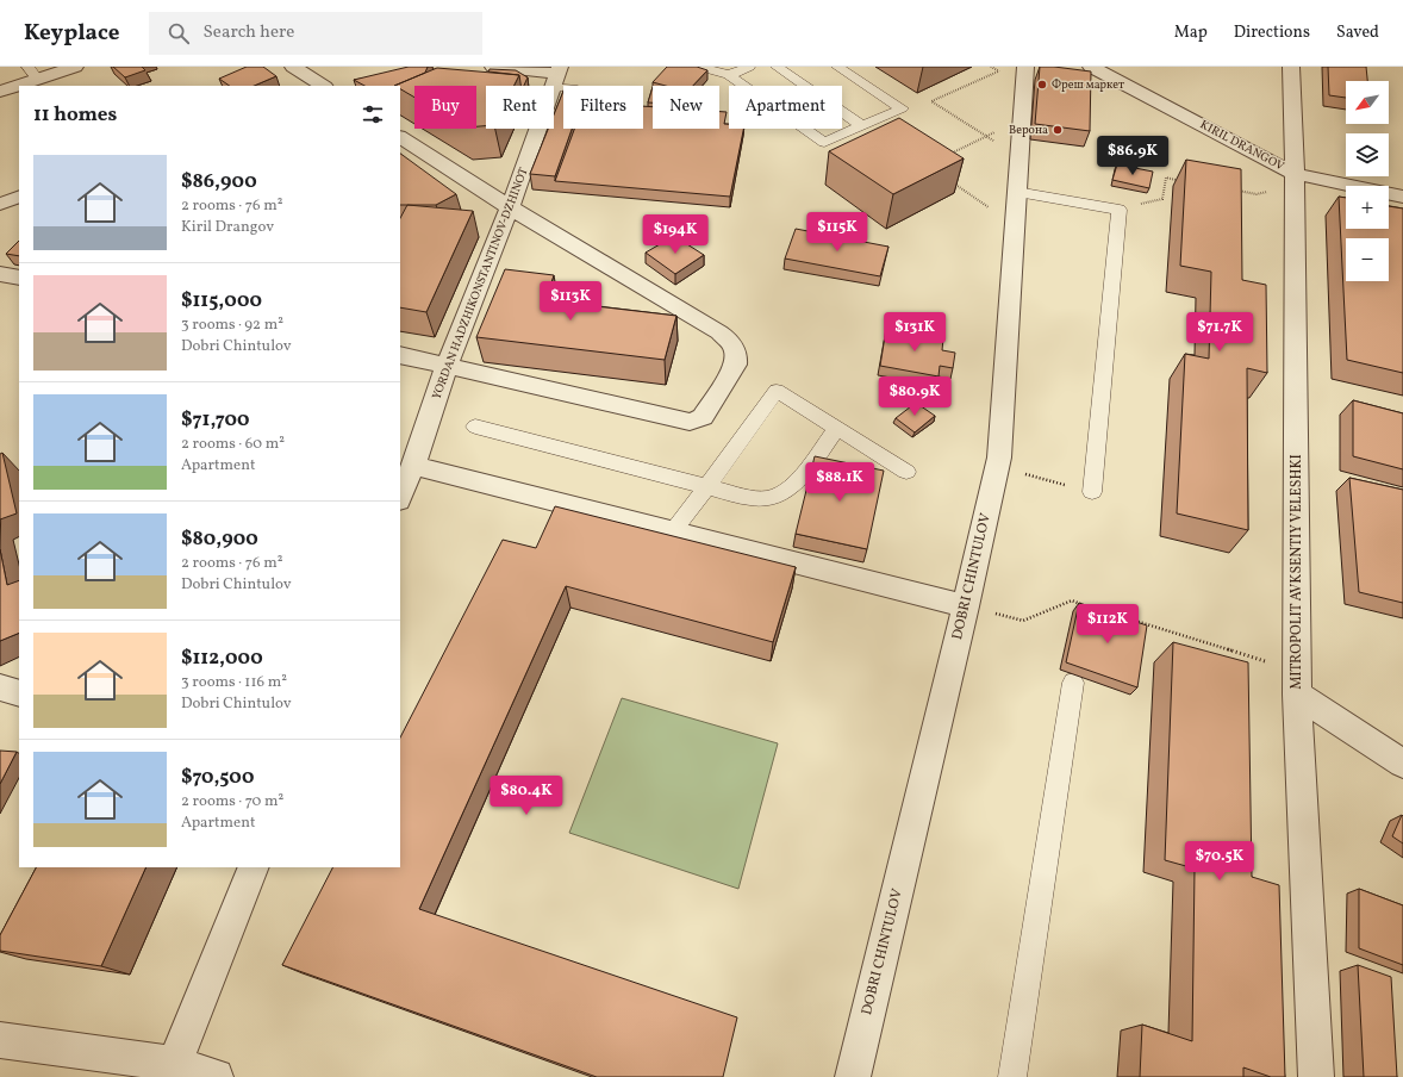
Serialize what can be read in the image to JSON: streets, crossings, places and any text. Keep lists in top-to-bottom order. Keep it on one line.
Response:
{"streets":{"street":["KIRIL DRANGOV","YORDAN HADZHIKONSTANTINOV-DZHINOT","MITROPOLIT AVKSENTIY VELESHKI","DOBRI CHINTULOV"]},"crossings":[["KIRIL DRANGOV","MITROPOLIT AVKSENTIY VELESHKI"]],"places":["Фреш маркет","Верона"],"north":"bottom left","page":{"header":"Keyplace","search":"Search here","nav":["Map","Directions","Saved"],"map_buttons":["+","−"],"chip":["Buy","Rent","Filters","New","Apartment"],"heading":"11 homes","price":["$86.9K","$115K","$194K","$113K","$131K","$71.7K","$80.9K","$88.1K","$112K","$80.4K","$70.5K"],"list":[{"name":"$86,900","note":"2 rooms · 76 m² · Kiril Drangov"},{"name":"$115,000","note":"3 rooms · 92 m² · Dobri Chintulov"},{"name":"$71,700","note":"2 rooms · 60 m² · Apartment"},{"name":"$80,900","note":"2 rooms · 76 m² · Dobri Chintulov"},{"name":"$112,000","note":"3 rooms · 116 m² · Dobri Chintulov"},{"name":"$70,500","note":"2 rooms · 70 m² · Apartment"}]}}
